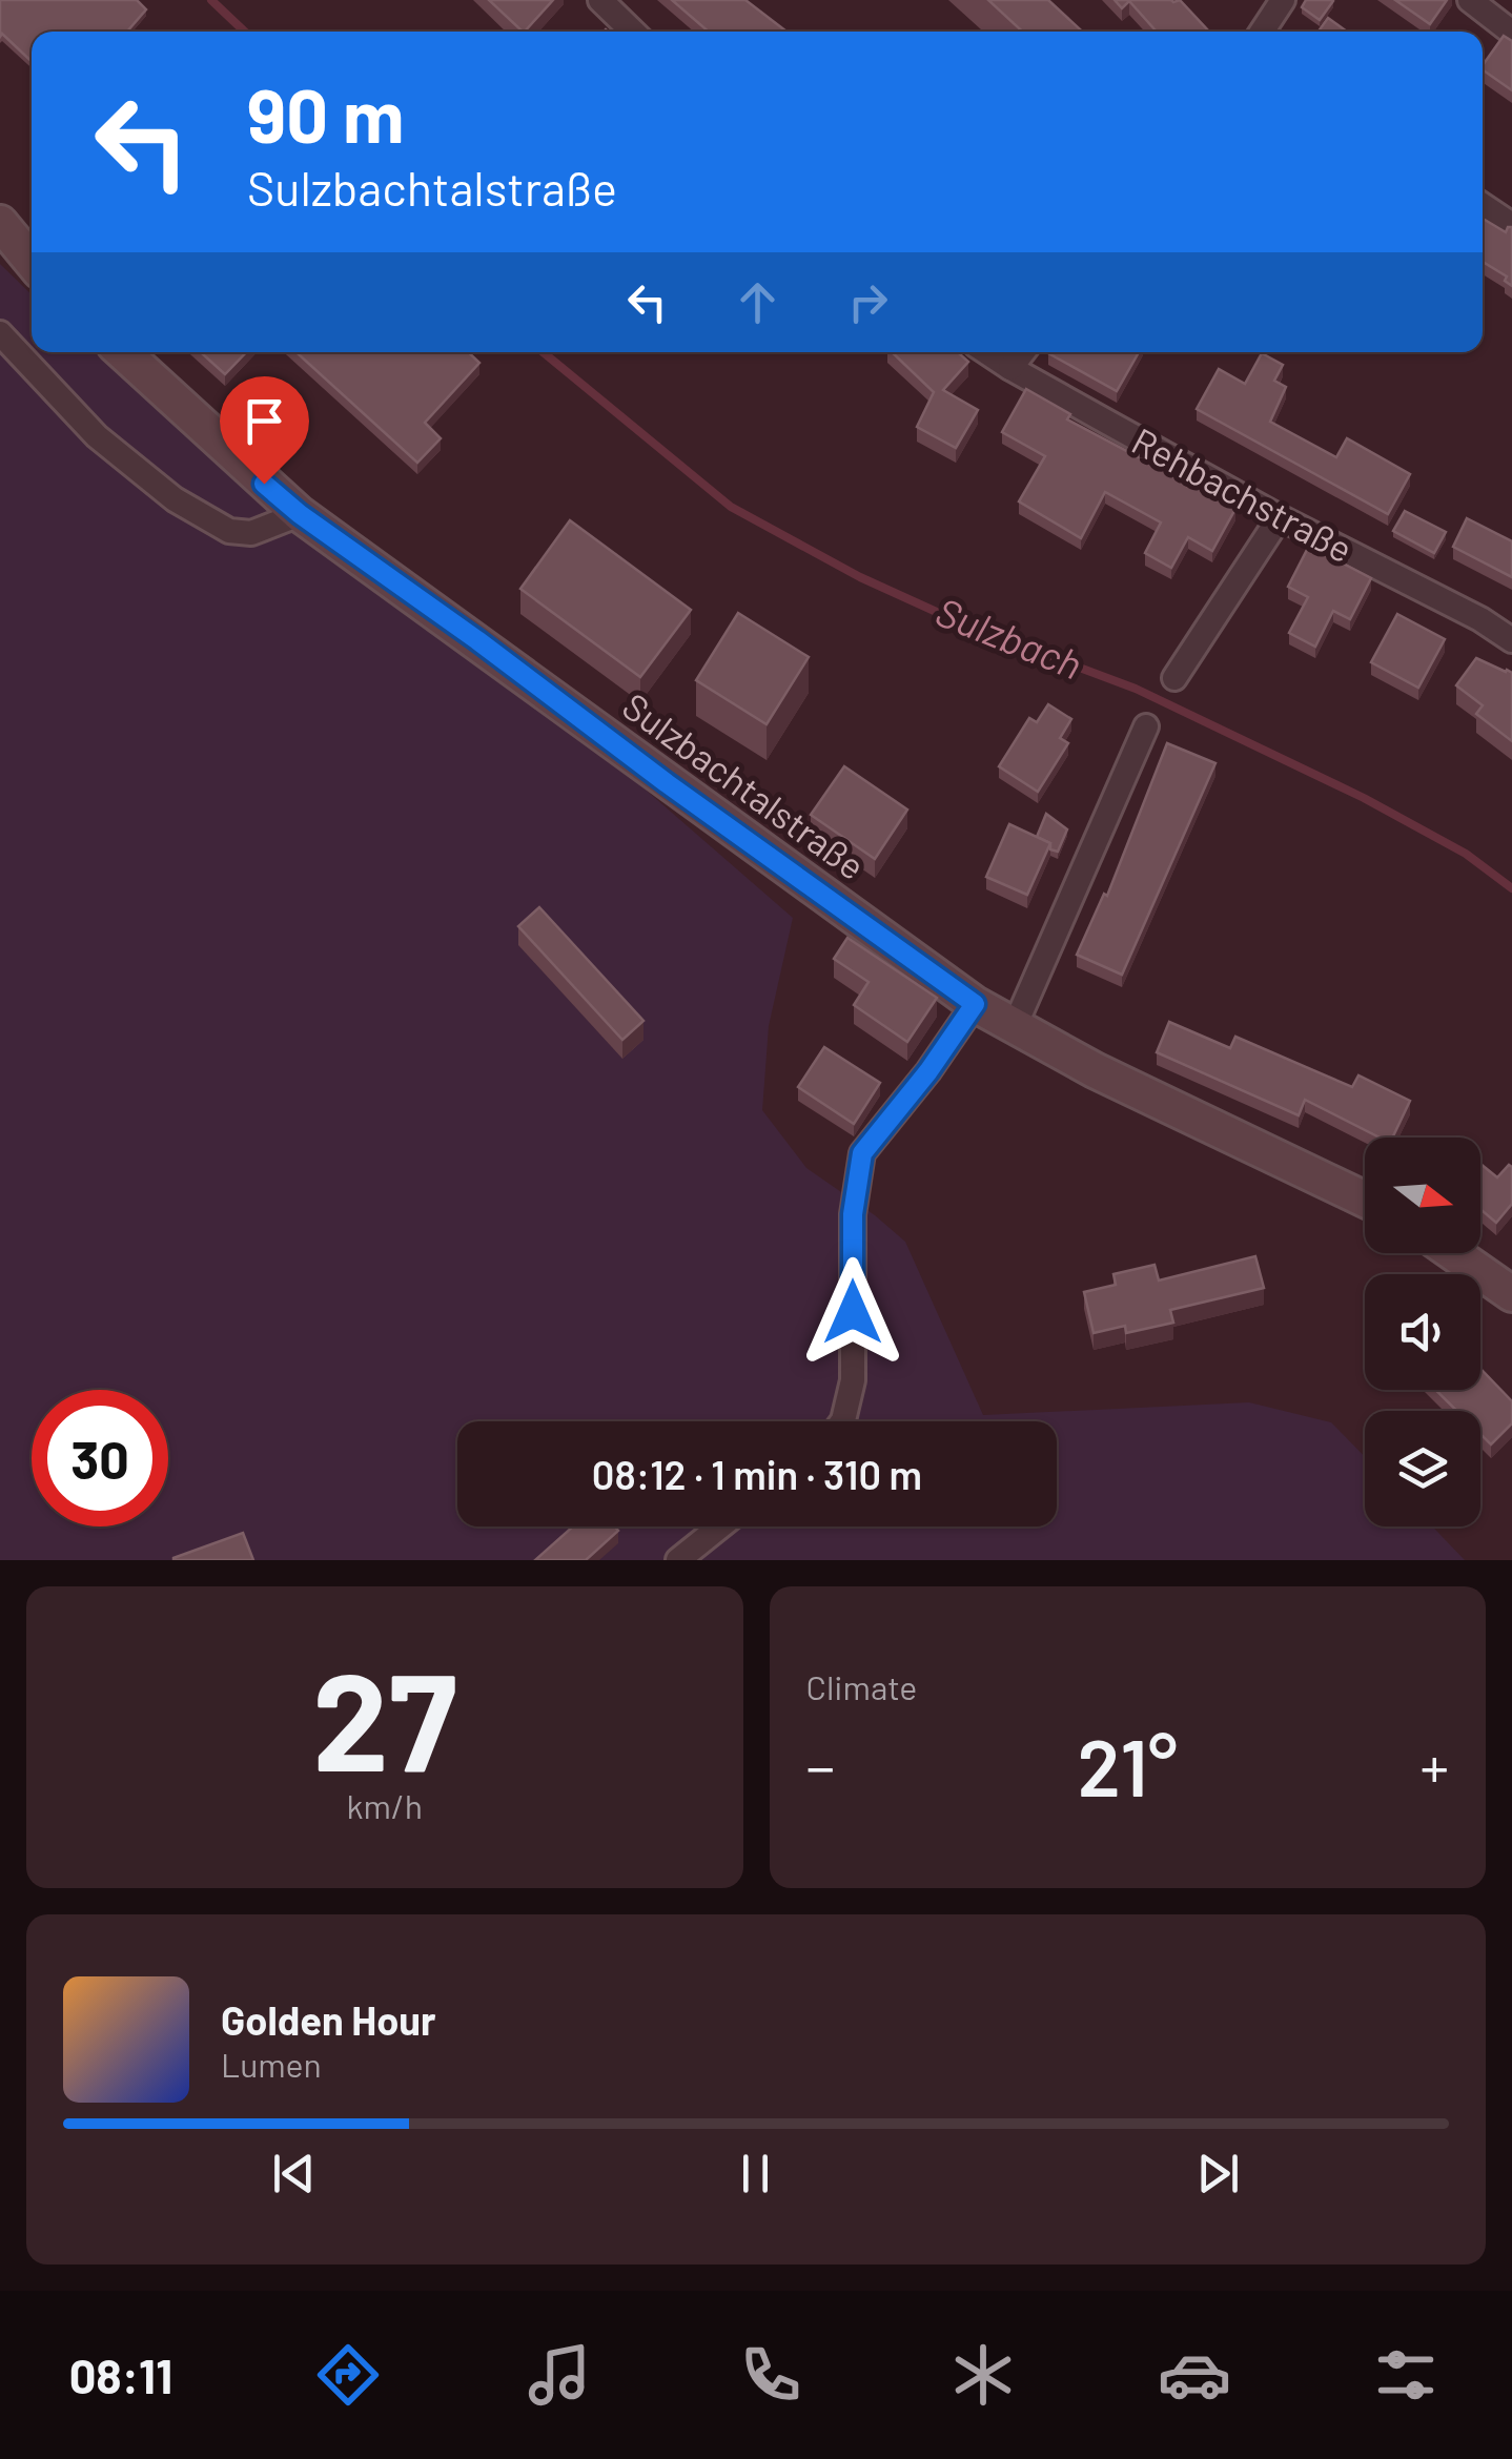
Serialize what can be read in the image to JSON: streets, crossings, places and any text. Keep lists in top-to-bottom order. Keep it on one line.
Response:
{"streets":{"main road":["Sulzbachtalstraße"],"street":["Rehbachstraße"]},"water":["Sulzbach"],"north":"right","page":{"turn":["90 m","Sulzbachtalstraße"],"limit":"30","trip":"08:12 · 1 min · 310 m","tile":[["27","km/h"],"Climate"],"heat":["−","21°","+"],"song":["Golden Hour","Lumen"],"tabs":"08:11"}}
